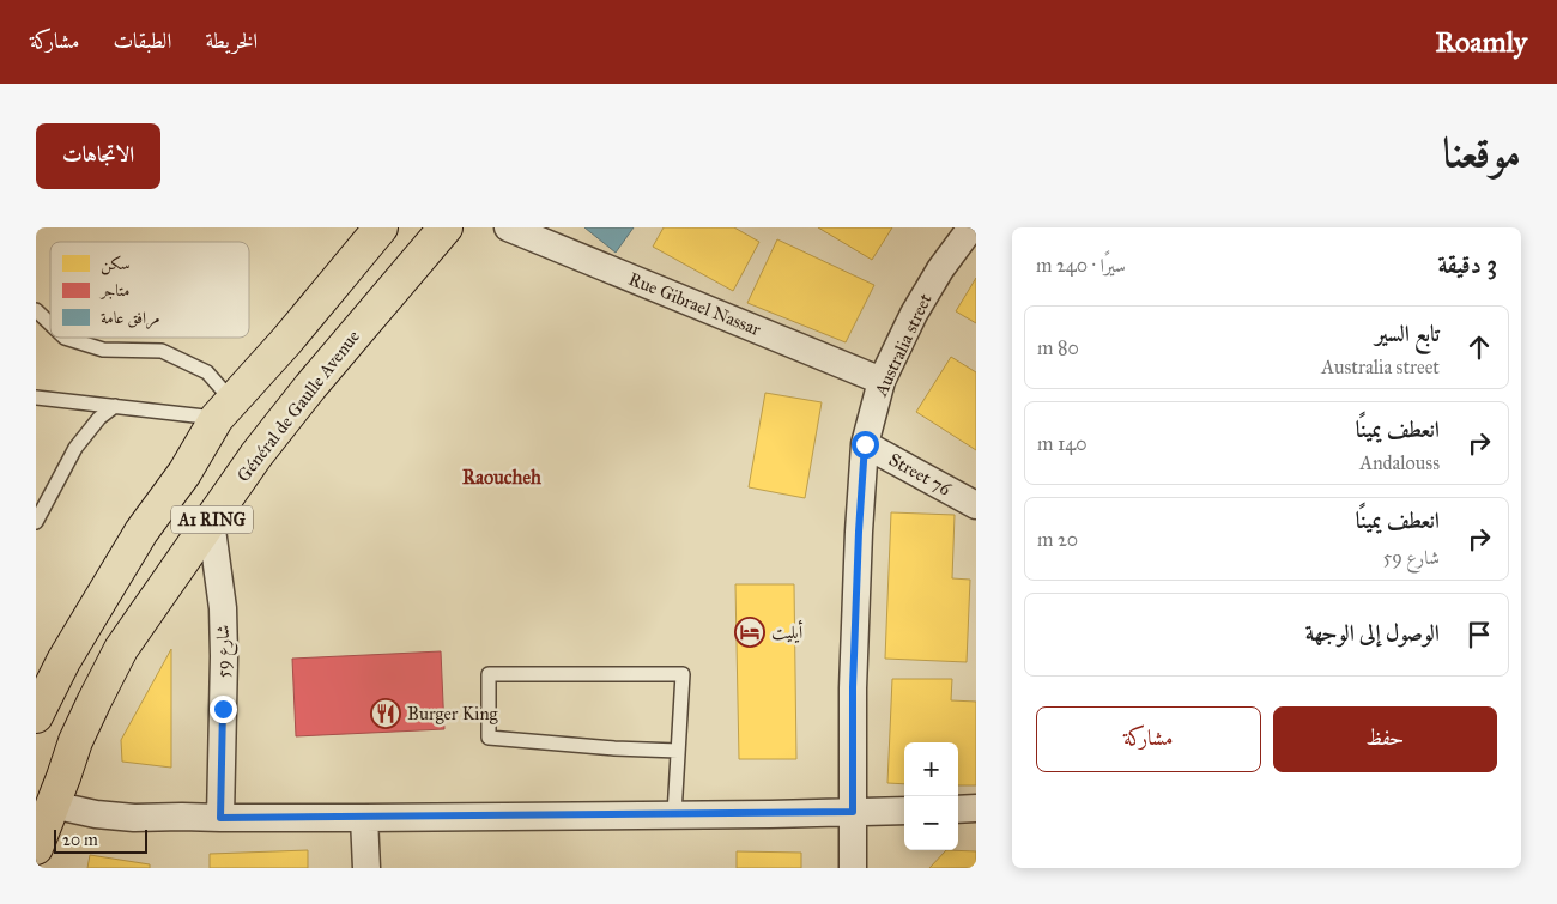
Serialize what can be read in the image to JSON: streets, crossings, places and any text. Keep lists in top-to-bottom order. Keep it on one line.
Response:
{"streets":{"highway":["Général de Gaulle Avenue","A1 RING"],"street":["Rue Gibrael Nassar","Australia street","Street 76","شارع 59"]},"crossings":[["Rue Gibrael Nassar","Australia street"],["Australia street","Street 76"],["Général de Gaulle Avenue","شارع 59"]],"districts":["Raoucheh"],"places":{"hotel":["أيليت"],"restaurant":["Burger King"]},"legend":["سكن","متاجر","مرافق عامة"],"scale_bar":"20 m","page":{"header":"Roamly","nav":["الخريطة","الطبقات","مشاركة"],"title":"موقعنا","buttons":["الاتجاهات",["حفظ","مشاركة"]],"heading":["3 دقيقة","سيرًا · 240 m"],"list":[["تابع السير","Australia street","80 m"],["انعطف يمينًا","Andalouss","140 m"],["انعطف يمينًا","شارع 59","20 m"],"الوصول إلى الوجهة"],"map_buttons":["+","−"],"scale":"20 m"}}
